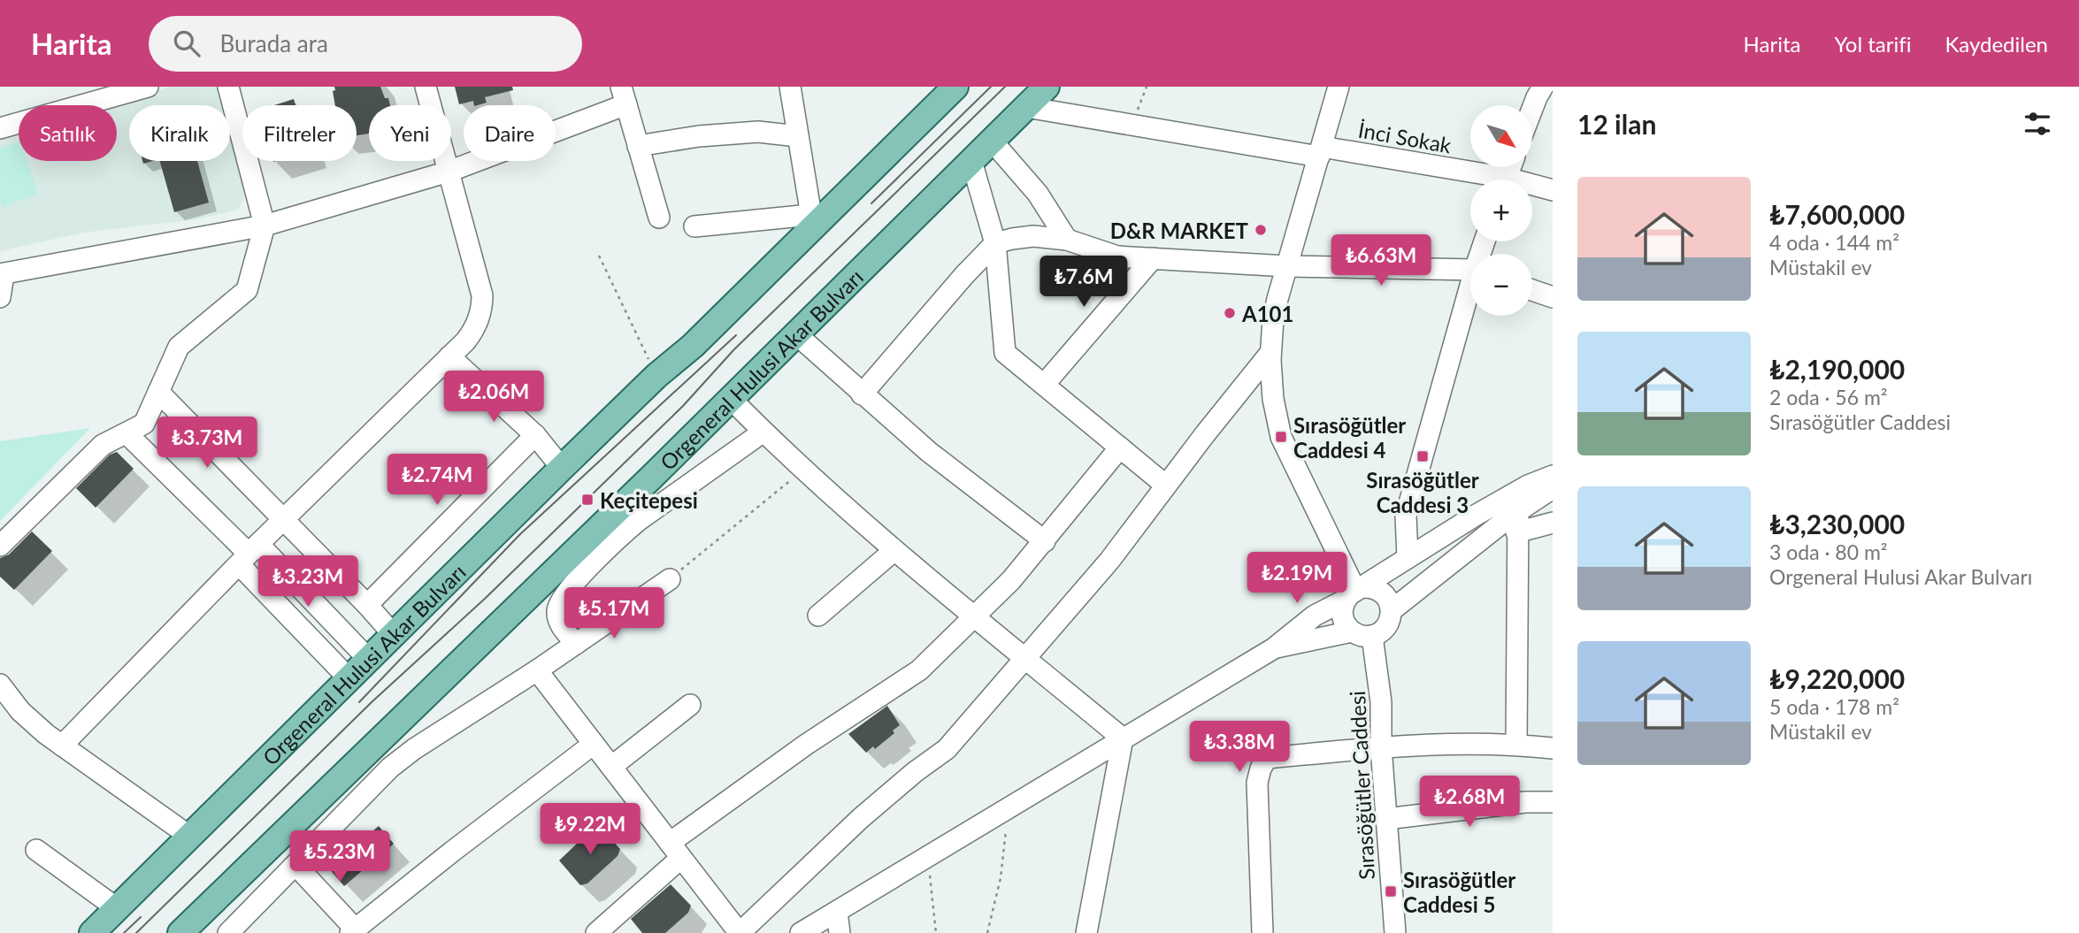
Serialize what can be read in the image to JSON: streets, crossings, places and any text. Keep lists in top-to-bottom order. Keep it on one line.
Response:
{"streets":{"main road":["Orgeneral Hulusi Akar Bulvarı"],"street":["İnci Sokak","Sırasöğütler Caddesi"]},"crossings":[["İnci Sokak","Orgeneral Hulusi Akar Bulvarı"]],"places":{"other":["D&R MARKET","A101"],"transit":["Sırasöğütler Caddesi 4","Sırasöğütler Caddesi 3","Keçitepesi","Sırasöğütler Caddesi 5"]},"north":"bottom right","page":{"header":"Harita","search":"Burada ara","nav":["Harita","Yol tarifi","Kaydedilen"],"heading":"12 ilan","map_buttons":["+","−"],"chip":["Satılık","Kiralık","Filtreler","Yeni","Daire"],"list":[{"name":"₺7,600,000","note":"4 oda · 144 m² · Müstakil ev"},{"name":"₺2,190,000","note":"2 oda · 56 m² · Sırasöğütler Caddesi"},{"name":"₺3,230,000","note":"3 oda · 80 m² · Orgeneral Hulusi Akar Bulvarı"},{"name":"₺9,220,000","note":"5 oda · 178 m² · Müstakil ev"}],"price":["₺6.63M","₺7.6M","₺2.06M","₺3.73M","₺2.74M","₺2.19M","₺3.23M","₺5.17M","₺3.38M","₺2.68M","₺9.22M","₺5.23M"]}}
